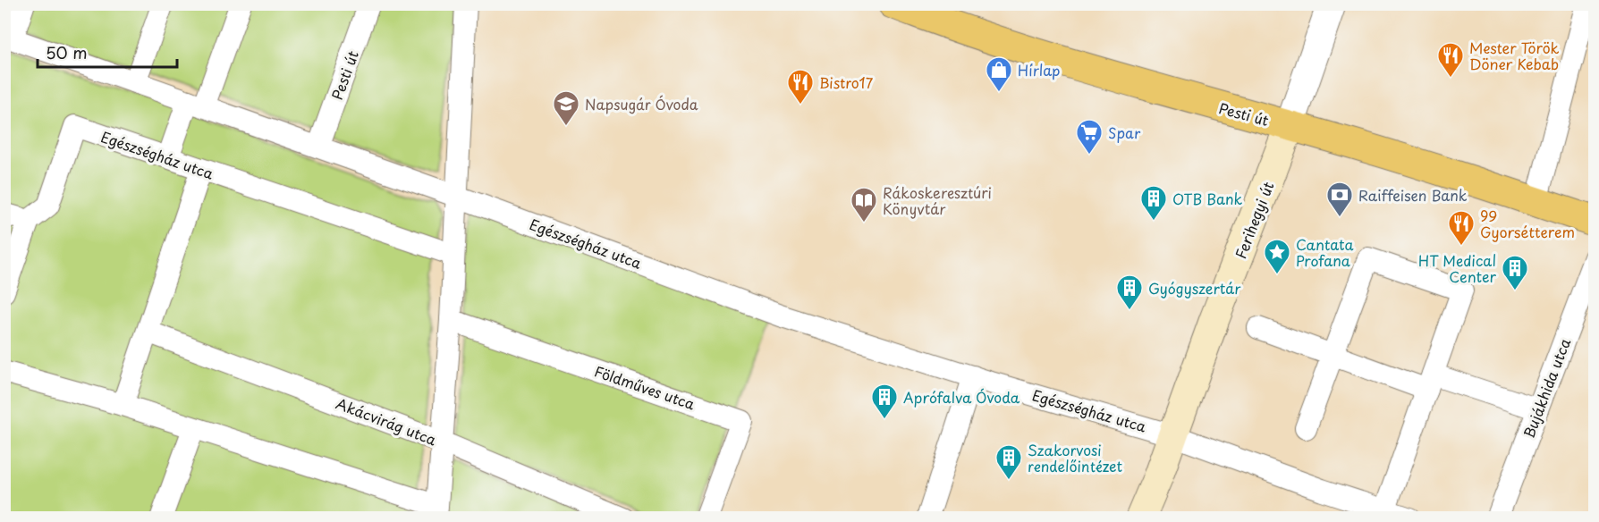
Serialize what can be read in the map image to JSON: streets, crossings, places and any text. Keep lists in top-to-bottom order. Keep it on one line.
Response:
{"streets":{"main road":["Pesti út","Ferihegyi út"],"street":["Egészségház utca","Földműves utca","Bujákhida utca","Akácvirág utca"]},"crossings":[["Pesti út","Egészségház utca"],["Pesti út","Ferihegyi út"],["Egészségház utca","Ferihegyi út"]],"places":{"restaurant":["Mester Török Döner Kebab","Bistro17","99 Gyorsétterem"],"shop":["Hírlap"],"school or university":["Napsugár Óvoda"],"supermarket":["Spar"],"bank":["Raiffeisen Bank"],"building":["OTB Bank","HT Medical Center","Gyógyszertár","Aprófalva Óvoda","Szakorvosi rendelőintézet"],"library":["Rákoskeresztúri Könyvtár"],"place":["Cantata Profana"]},"scale_bar":"50 m"}
